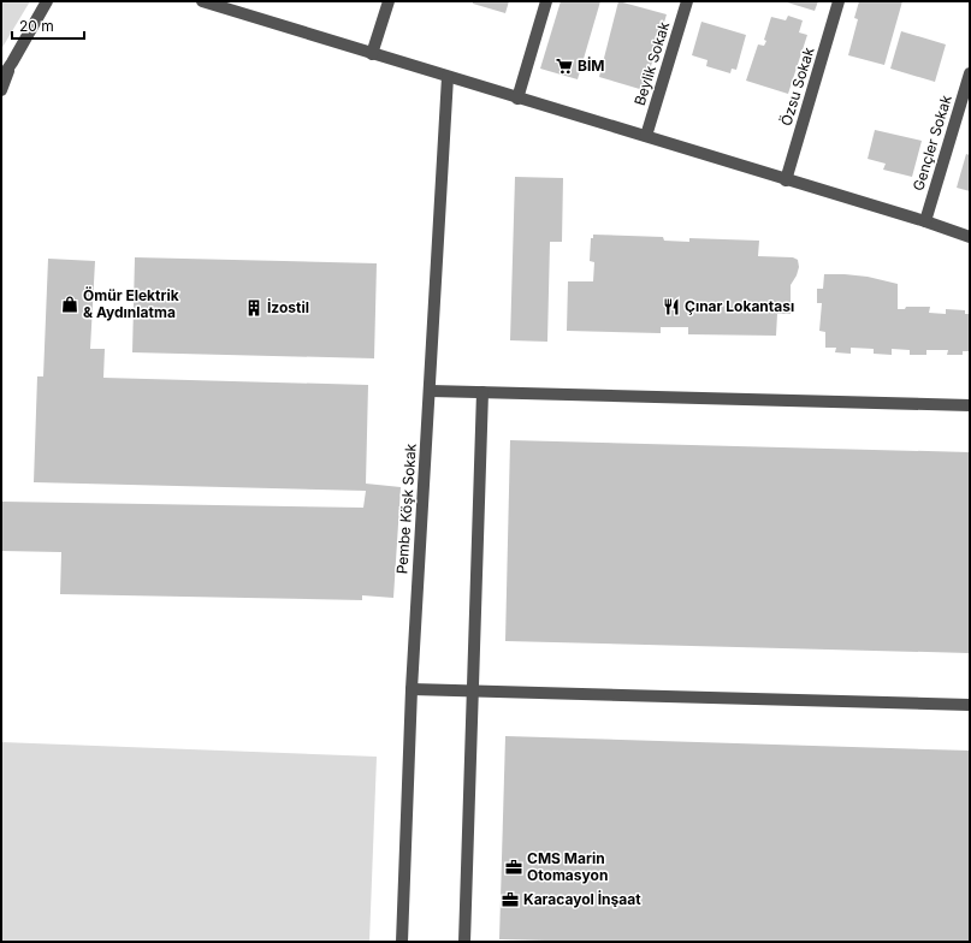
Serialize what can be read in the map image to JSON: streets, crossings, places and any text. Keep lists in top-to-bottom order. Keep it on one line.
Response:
{"streets":{"street":["Beylik Sokak","Özsu Sokak","Gençler Sokak","Pembe Köşk Sokak"]},"places":{"supermarket":["BİM"],"shop":["Ömür Elektrik & Aydınlatma"],"restaurant":["Çınar Lokantası"],"building":["İzostil"],"office":["CMS Marin Otomasyon","Karacayol İnşaat"]},"scale_bar":"20 m"}
